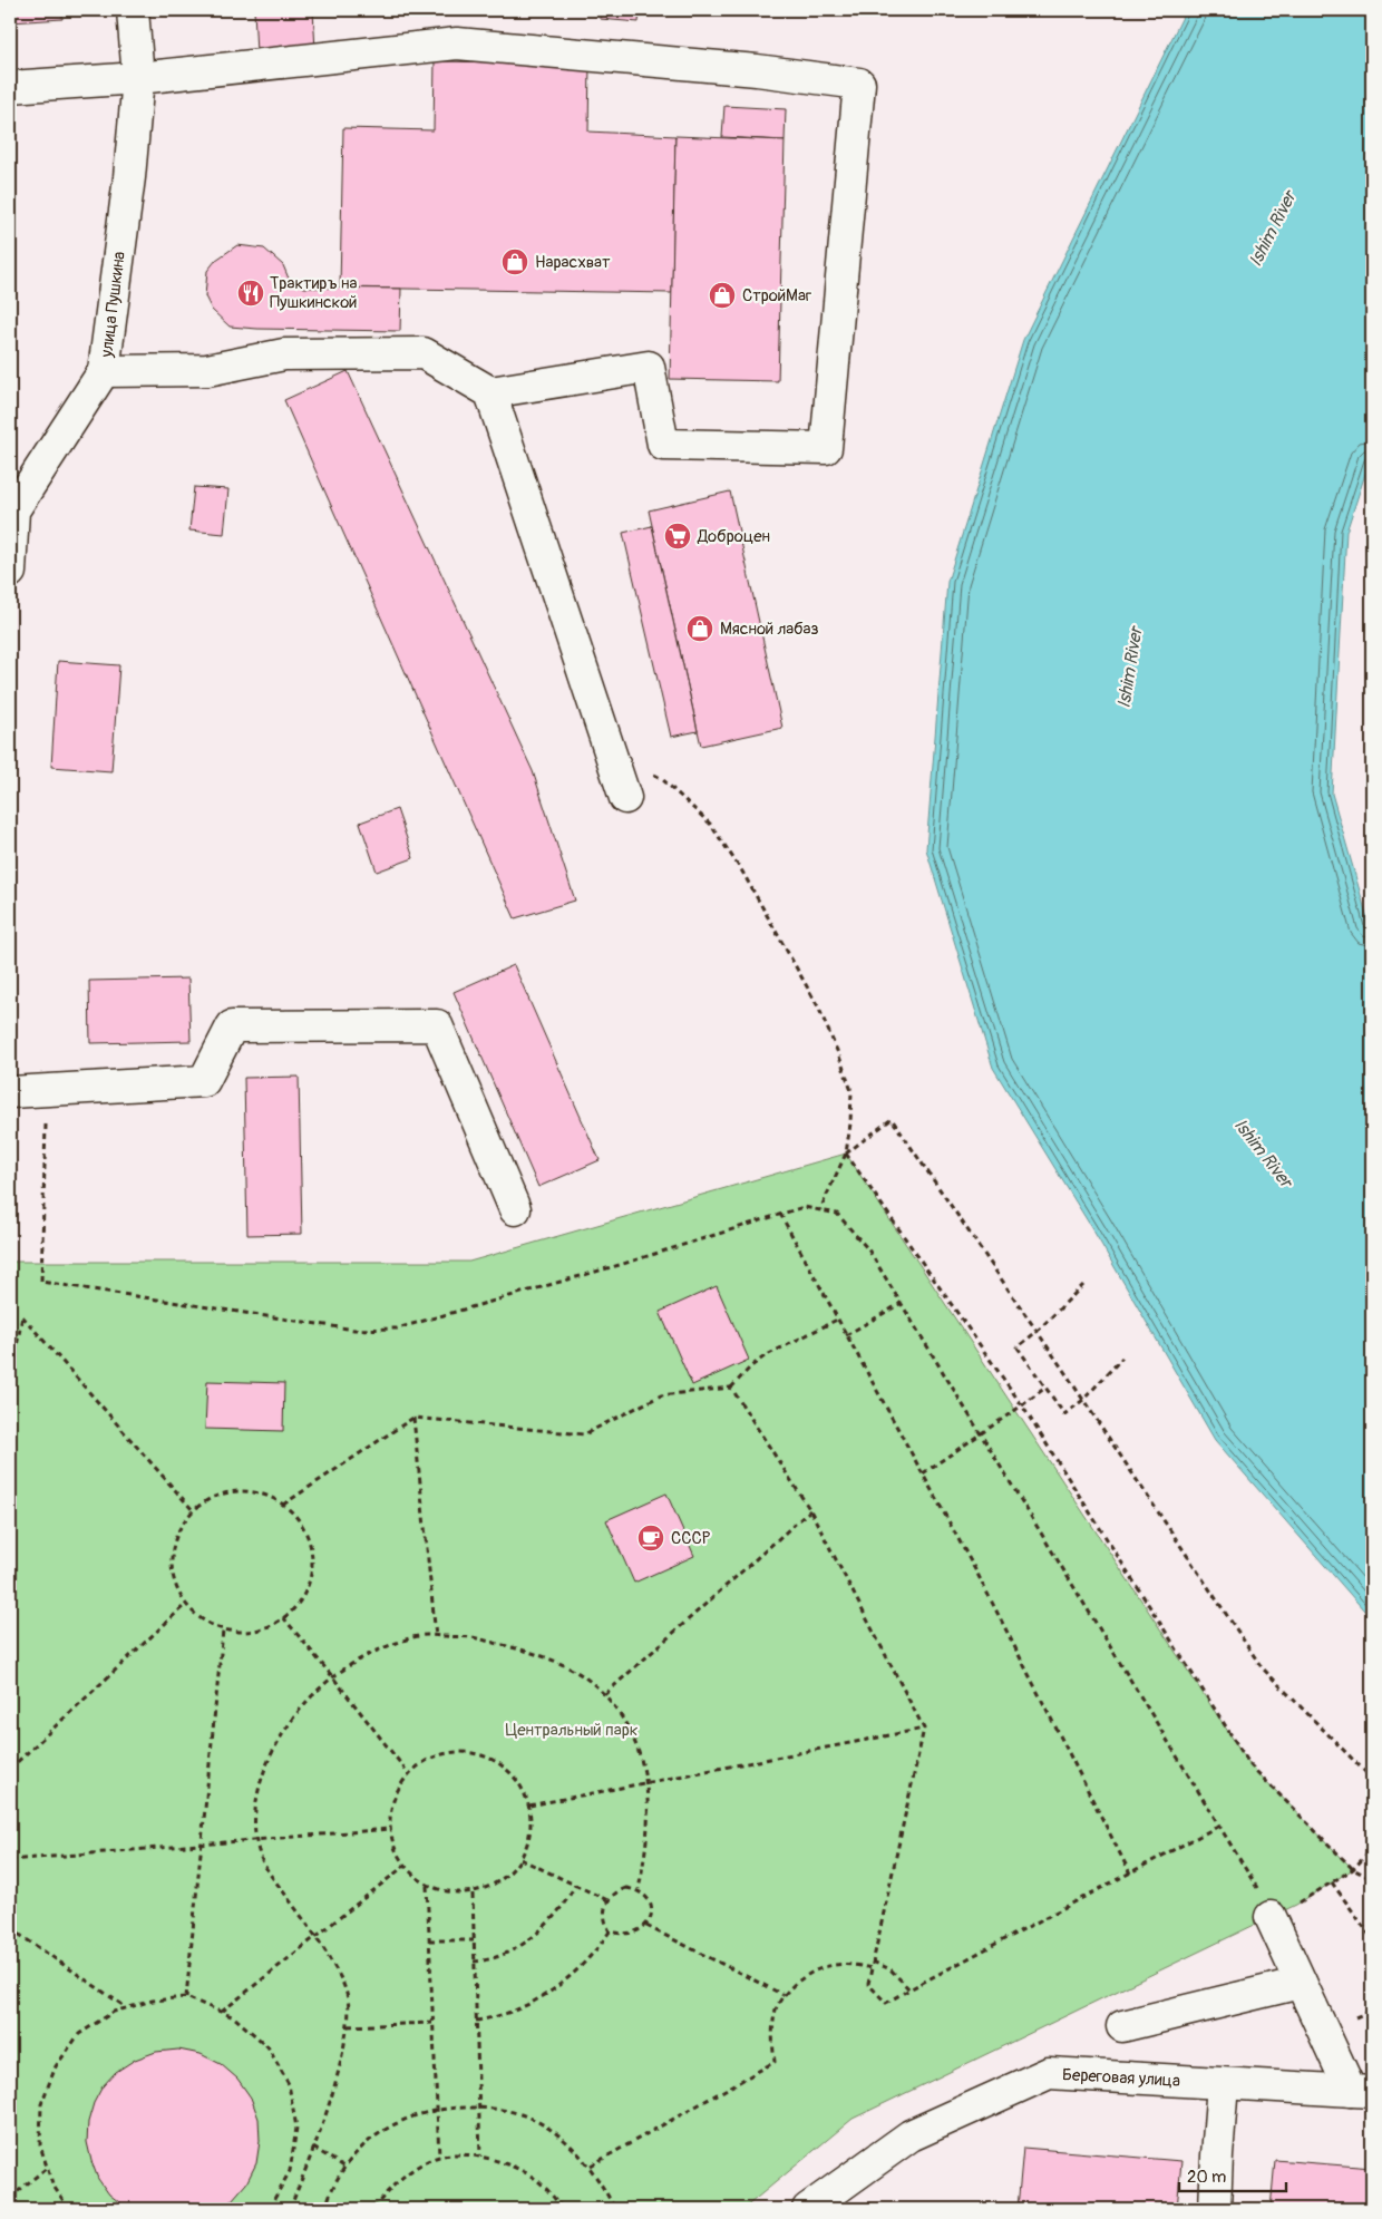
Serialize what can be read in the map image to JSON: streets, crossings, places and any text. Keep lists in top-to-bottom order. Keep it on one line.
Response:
{"streets":{"street":["улица Пушкина","Береговая улица"]},"water":["Ishim River"],"parks":["Центральный парк"],"places":{"shop":["Нарасхват","СтройМаг","Мясной лабаз"],"restaurant":["Трактиръ на Пушкинской"],"supermarket":["Доброцен"],"cafe":["СССР"]},"scale_bar":"20 m"}
